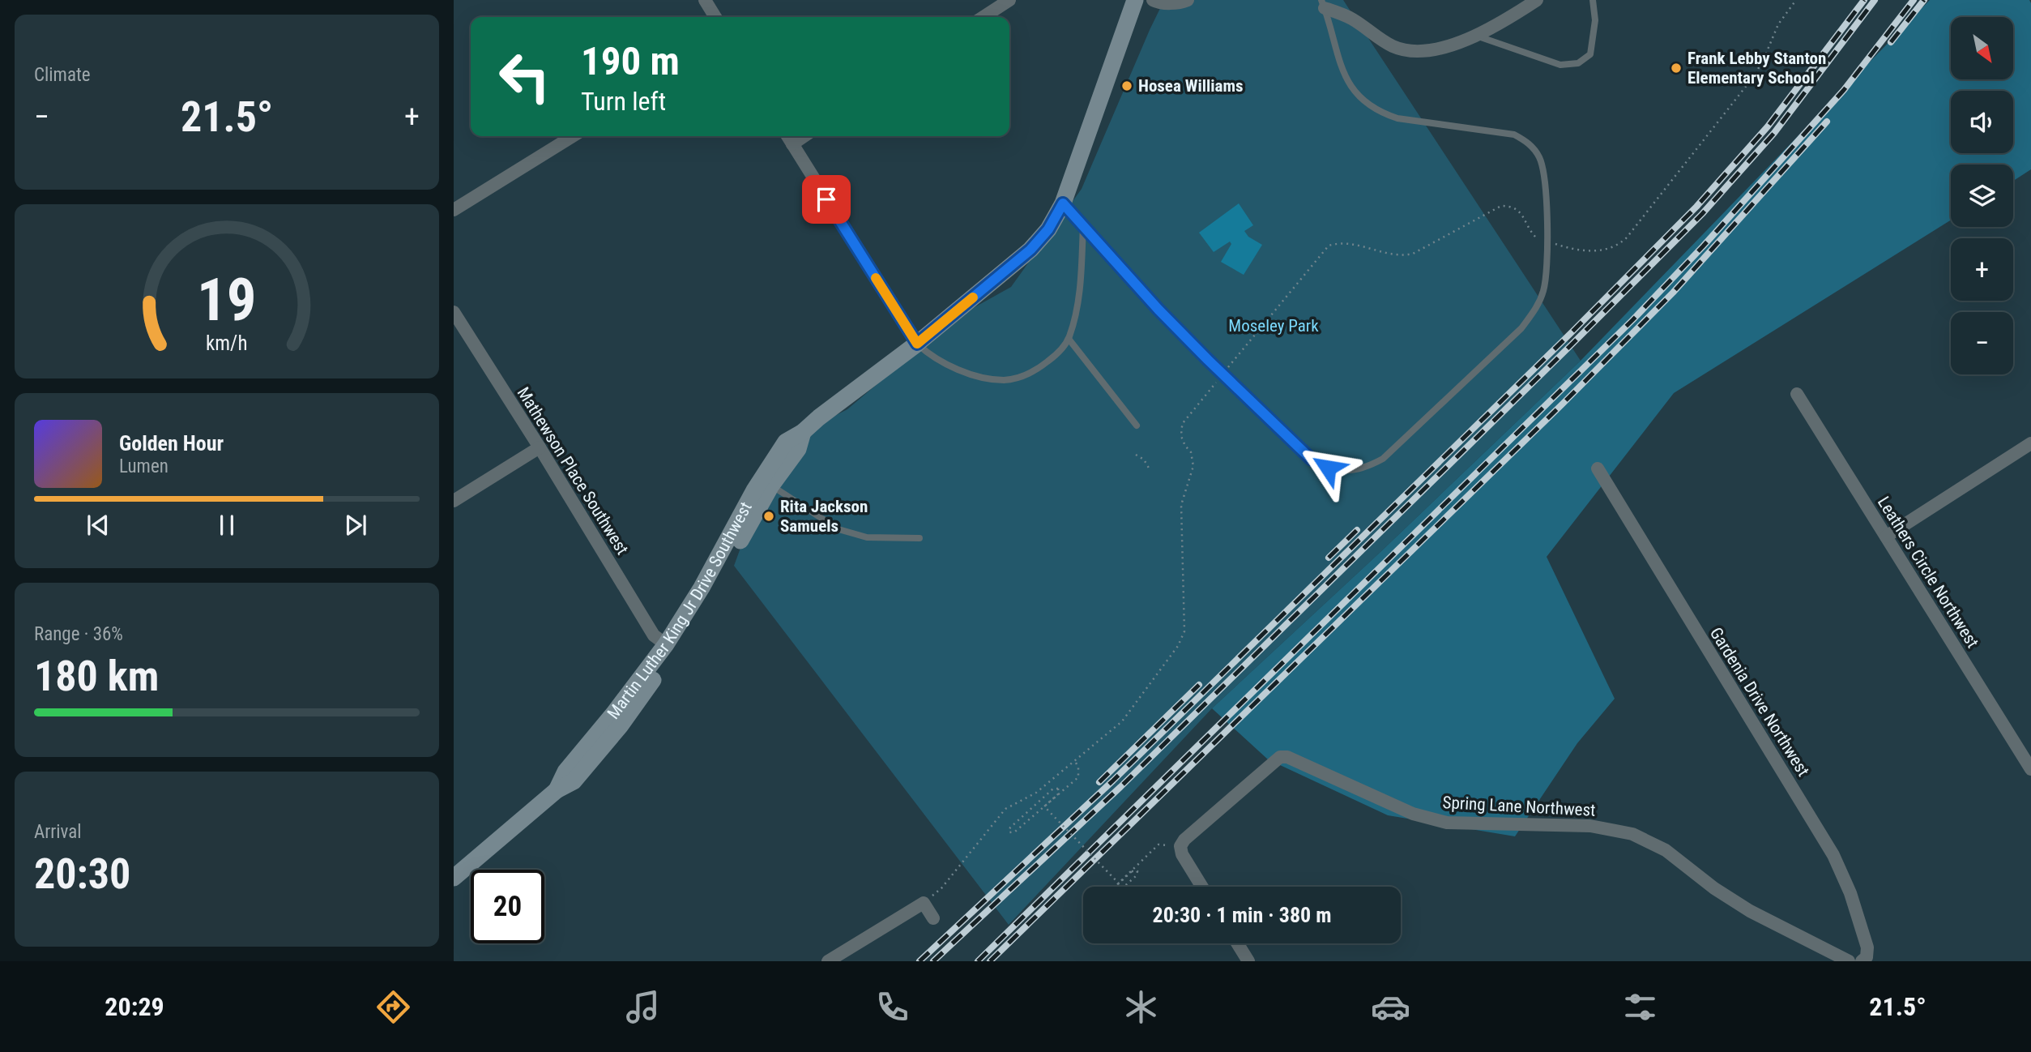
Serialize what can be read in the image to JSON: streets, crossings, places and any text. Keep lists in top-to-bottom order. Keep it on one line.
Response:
{"streets":{"main road":["Martin Luther King Jr Drive Southwest"],"street":["Mathewson Place Southwest","Leathers Circle Northwest","Gardenia Drive Northwest","Spring Lane Northwest"]},"crossings":[["Mathewson Place Southwest","Martin Luther King Jr Drive Southwest"]],"parks":["Moseley Park"],"places":["Frank Lebby Stanton Elementary School","Hosea Williams","Rita Jackson Samuels"],"north":"bottom right","page":{"tile":["Climate",["Range · 36%","180 km"],["Arrival","20:30"]],"map_buttons":["+","−"],"turn":["190 m","Turn left"],"heat":["−","21.5°","+"],"song":["Golden Hour","Lumen"],"limit":"20","trip":"20:30 · 1 min · 380 m","tabs":["20:29","21.5°"],"gauge":["19","km/h"]}}
